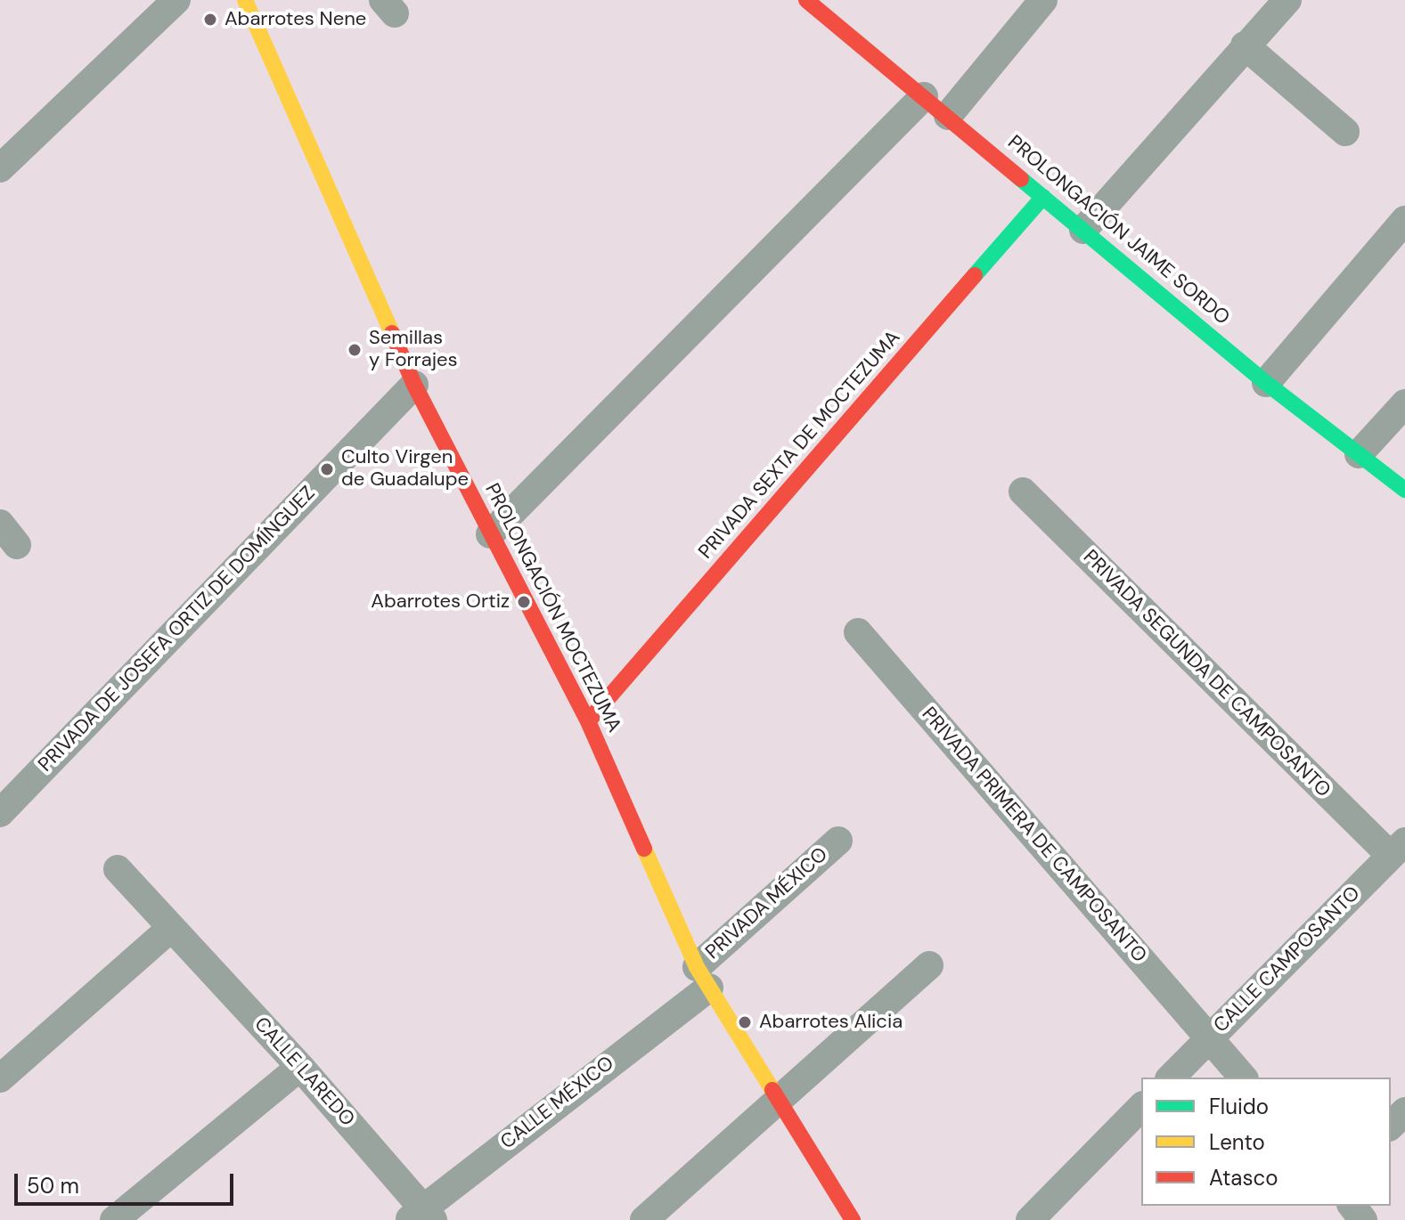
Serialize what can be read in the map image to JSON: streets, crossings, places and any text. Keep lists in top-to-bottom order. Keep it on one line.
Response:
{"streets":{"street":["PROLONGACIÓN JAIME SORDO","PRIVADA SEXTA DE MOCTEZUMA","PROLONGACIÓN MOCTEZUMA","PRIVADA DE JOSEFA ORTIZ DE DOMÍNGUEZ","PRIVADA SEGUNDA DE CAMPOSANTO","PRIVADA PRIMERA DE CAMPOSANTO","PRIVADA MÉXICO","CALLE CAMPOSANTO","CALLE LAREDO","CALLE MÉXICO"]},"crossings":[["PROLONGACIÓN JAIME SORDO","PRIVADA SEXTA DE MOCTEZUMA"],["PRIVADA SEXTA DE MOCTEZUMA","PROLONGACIÓN MOCTEZUMA"],["PROLONGACIÓN MOCTEZUMA","PRIVADA DE JOSEFA ORTIZ DE DOMÍNGUEZ"],["PROLONGACIÓN MOCTEZUMA","PRIVADA MÉXICO"],["PROLONGACIÓN MOCTEZUMA","CALLE MÉXICO"],["PRIVADA SEGUNDA DE CAMPOSANTO","CALLE CAMPOSANTO"],["PRIVADA PRIMERA DE CAMPOSANTO","CALLE CAMPOSANTO"],["PRIVADA MÉXICO","CALLE MÉXICO"],["CALLE LAREDO","CALLE MÉXICO"]],"places":["Abarrotes Nene","Semillas y Forrajes","Culto Virgen de Guadalupe","Abarrotes Ortiz","Abarrotes Alicia"],"legend":["Fluido","Lento","Atasco"],"scale_bar":"50 m"}
